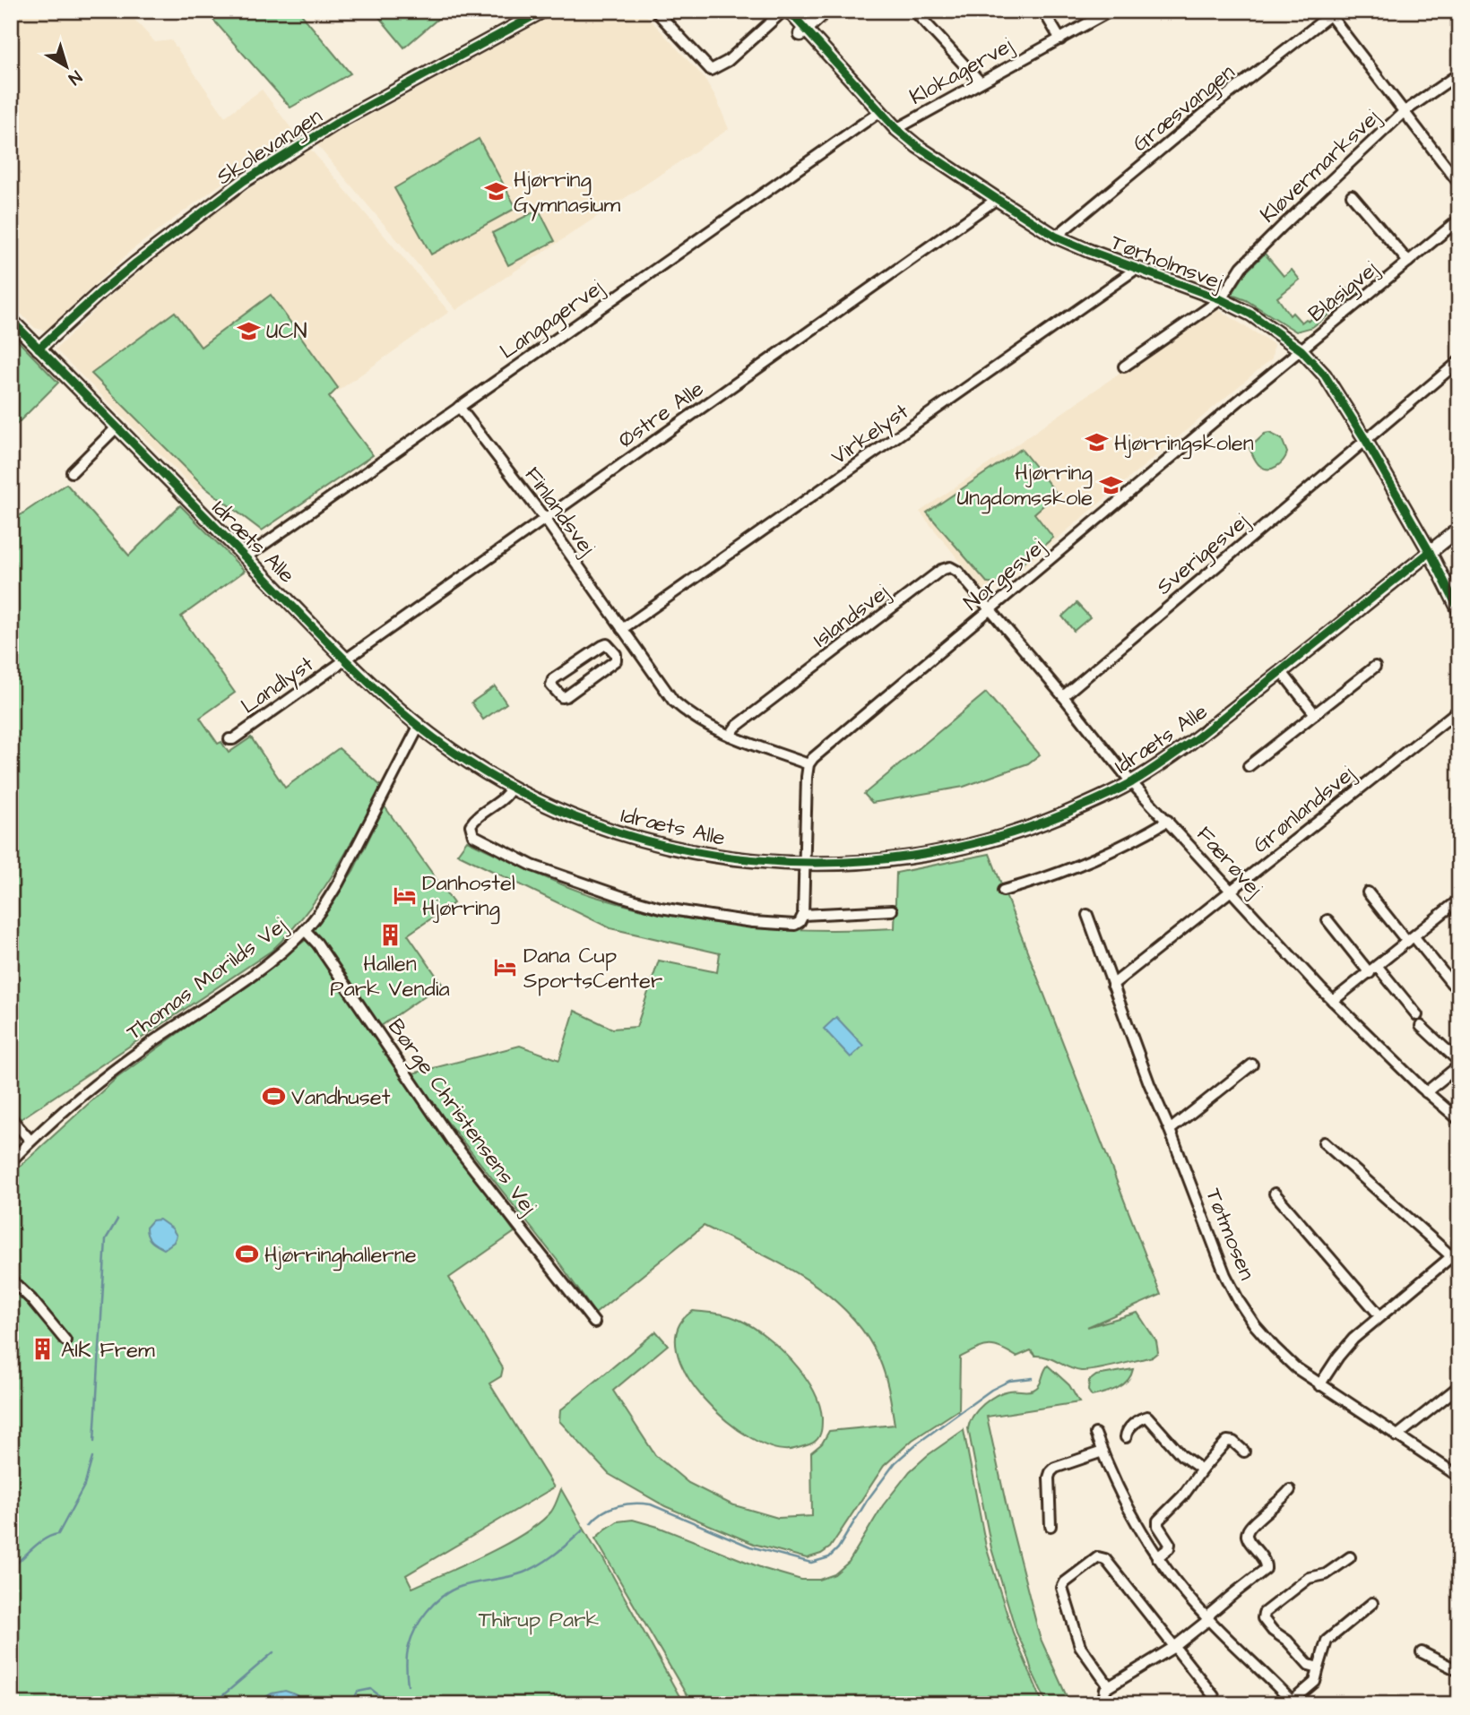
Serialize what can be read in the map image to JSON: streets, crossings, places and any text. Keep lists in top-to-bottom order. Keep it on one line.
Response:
{"streets":{"street":["Klokagervej","Græsvangen","Skolevangen","Kløvermarksvej","Tørholmsvej","Blåsigvej","Langagervej","Østre Alle","Virkelyst","Finlandsvej","Idræts Alle","Sverigesvej","Norgesvej","Islandsvej","Landlyst","Grønlandsvej","Færøvej","Thomas Morilds Vej","Børge Christensens Vej","Tøtmosen"]},"crossings":[["Klokagervej","Tørholmsvej"],["Græsvangen","Tørholmsvej"],["Skolevangen","Idræts Alle"],["Kløvermarksvej","Tørholmsvej"],["Tørholmsvej","Blåsigvej"],["Tørholmsvej","Langagervej"],["Tørholmsvej","Østre Alle"],["Tørholmsvej","Virkelyst"],["Tørholmsvej","Idræts Alle"],["Tørholmsvej","Sverigesvej"],["Tørholmsvej","Norgesvej"],["Blåsigvej","Norgesvej"],["Langagervej","Finlandsvej"],["Langagervej","Idræts Alle"],["Østre Alle","Finlandsvej"],["Østre Alle","Idræts Alle"],["Østre Alle","Landlyst"],["Virkelyst","Finlandsvej"],["Finlandsvej","Norgesvej"],["Finlandsvej","Islandsvej"],["Idræts Alle","Landlyst"],["Idræts Alle","Færøvej"],["Idræts Alle","Thomas Morilds Vej"],["Sverigesvej","Færøvej"],["Norgesvej","Islandsvej"],["Norgesvej","Færøvej"],["Islandsvej","Færøvej"],["Grønlandsvej","Færøvej"],["Grønlandsvej","Tøtmosen"],["Thomas Morilds Vej","Børge Christensens Vej"]],"parks":["Thirup Park"],"places":{"school or university":["Hjørring Gymnasium","UCN","Hjørringskolen","Hjørring Ungdomsskole"],"hotel":["Danhostel Hjørring","Dana Cup SportsCenter"],"building":["Hallen Park Vendia","AIK Frem"],"sports":["Vandhuset","Hjørringhallerne"]},"north":"bottom right"}
